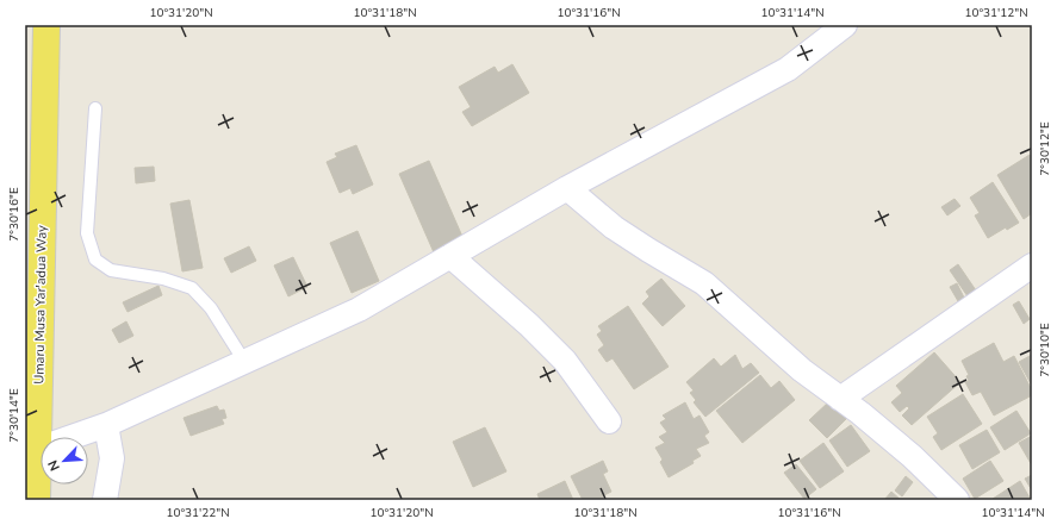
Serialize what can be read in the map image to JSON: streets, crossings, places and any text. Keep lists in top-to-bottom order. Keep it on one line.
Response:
{"streets":{"main road":["Umaru Musa Yar'adua Way"]},"north":"bottom left","coordinates":["10°31'20\"N","10°31'18\"N","10°31'16\"N","10°31'14\"N","10°31'12\"N","7°30'12\"E","7°30'16\"E","7°30'10\"E","7°30'14\"E","10°31'22\"N"]}
